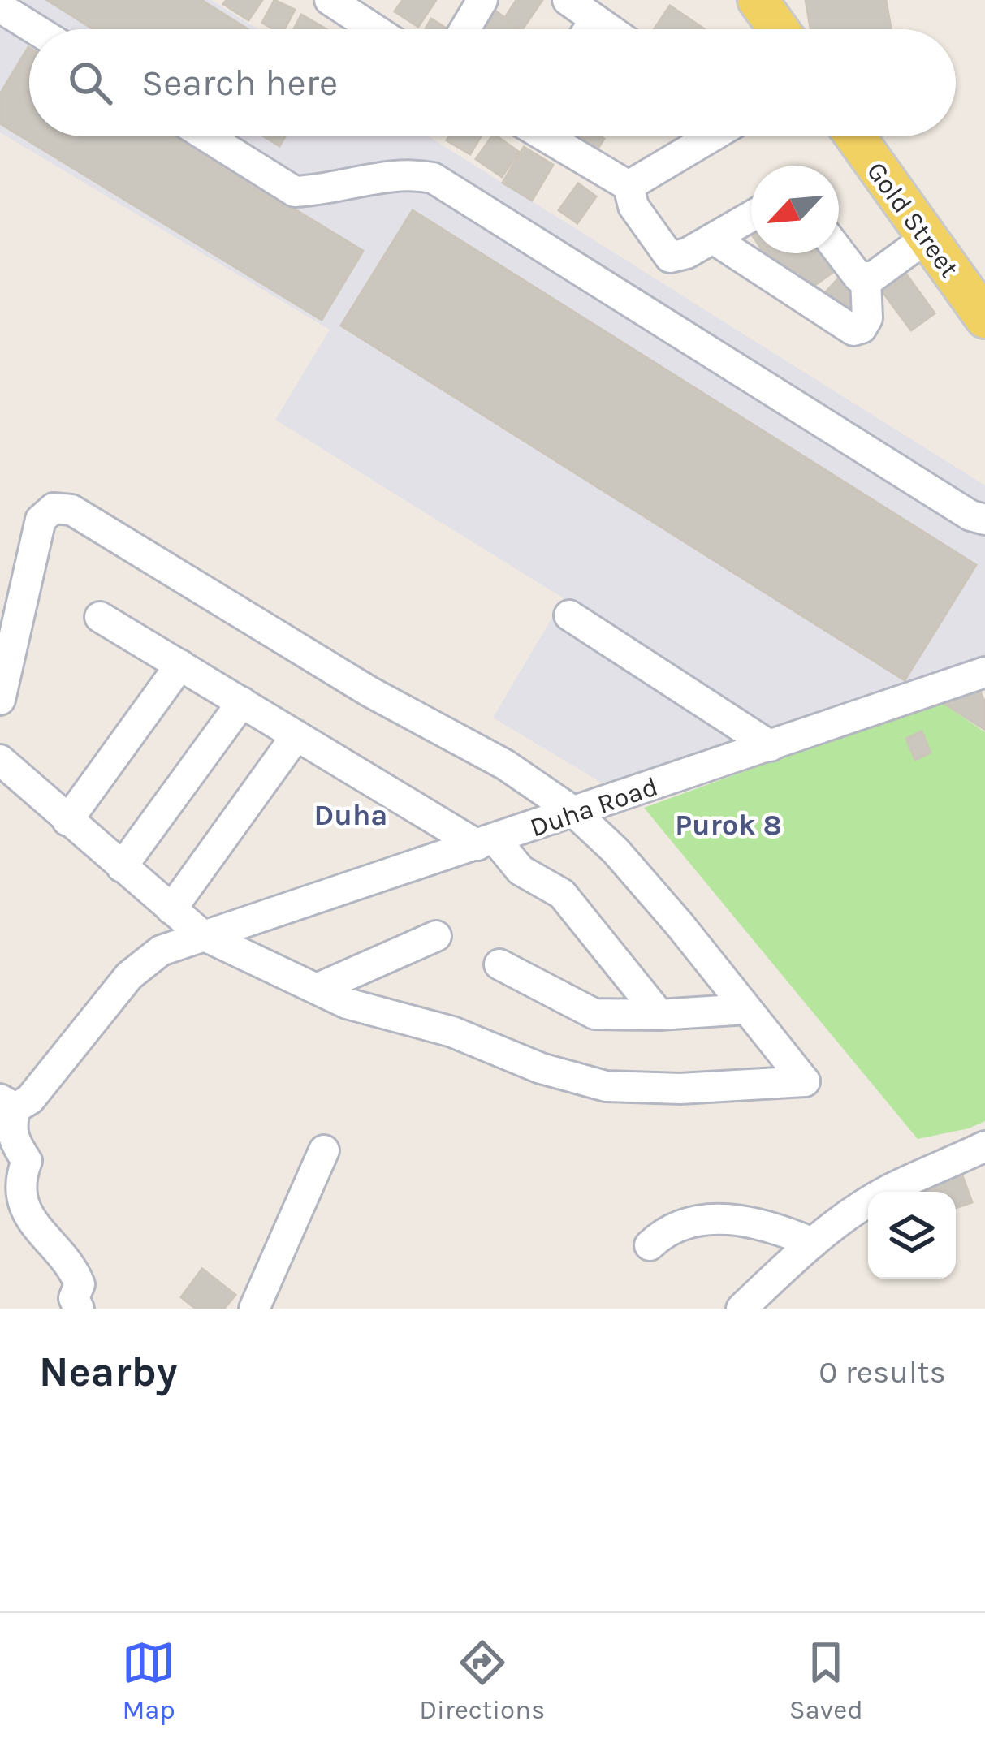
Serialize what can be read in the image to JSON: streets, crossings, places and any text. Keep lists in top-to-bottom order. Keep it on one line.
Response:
{"streets":{"main road":["Gold Street"],"street":["Duha Road"]},"districts":["Duha","Purok 8"],"north":"bottom left","page":{"search":"Search here","heading":["Nearby","0 results"],"nav":["Map","Directions","Saved"]}}
